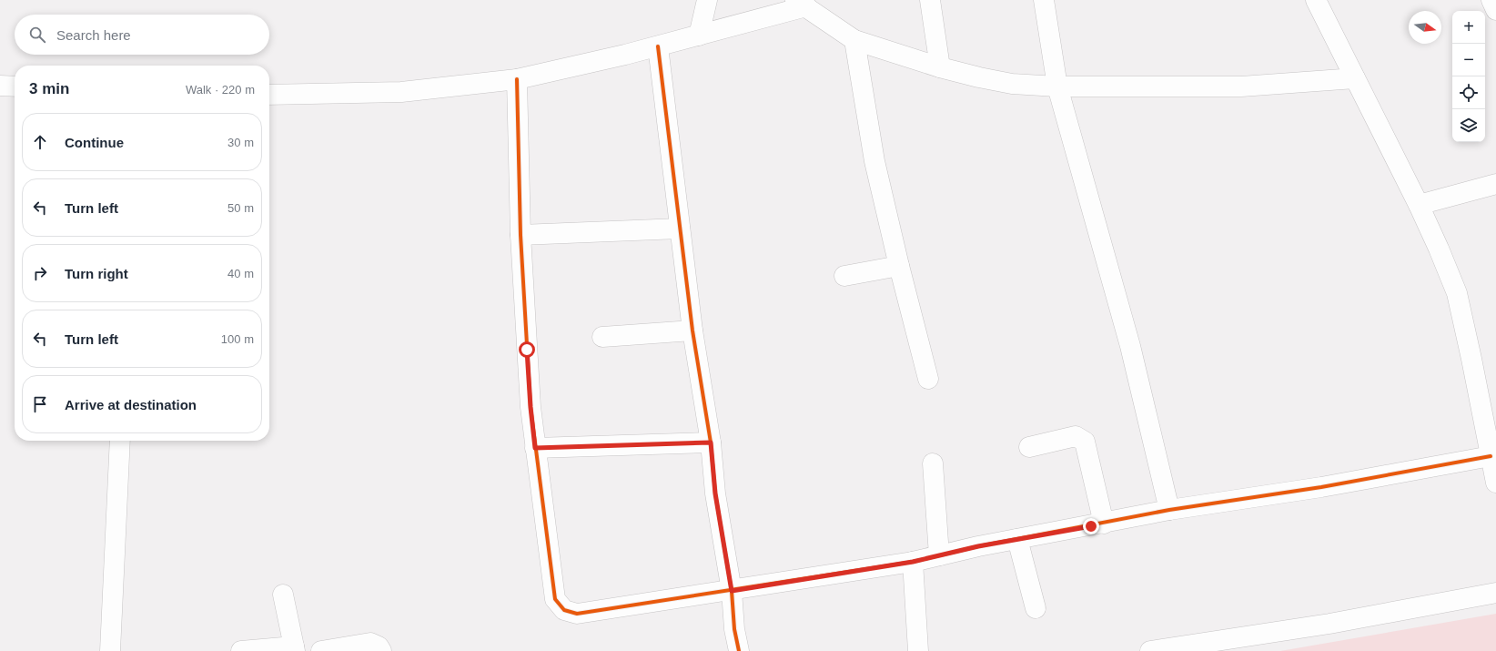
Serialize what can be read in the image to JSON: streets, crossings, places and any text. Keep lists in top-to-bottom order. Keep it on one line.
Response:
{"north":"right","page":{"map_buttons":["+","−"],"search":"Search here","heading":["3 min","Walk · 220 m"],"list":[["Continue","30 m"],["Turn left","50 m"],["Turn right","40 m"],["Turn left","100 m"],"Arrive at destination"]}}
